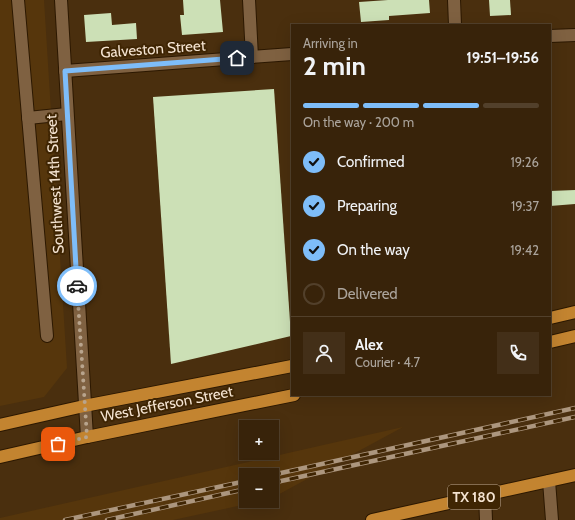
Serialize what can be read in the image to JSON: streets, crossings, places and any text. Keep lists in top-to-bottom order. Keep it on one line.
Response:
{"streets":{"main road":["West Jefferson Street","TX 180"],"street":["Galveston Street","Southwest 14th Street"]},"crossings":[["Galveston Street","Southwest 14th Street"],["Southwest 14th Street","West Jefferson Street"]],"page":{"heading":["2 min","Arriving in","19:51–19:56"],"panel":["Alex","Courier · 4.7"],"bar":"On the way · 200 m","list":[["Confirmed","19:26"],["Preparing","19:37"],["On the way","19:42"],"Delivered"],"map_buttons":["+","−"]}}
